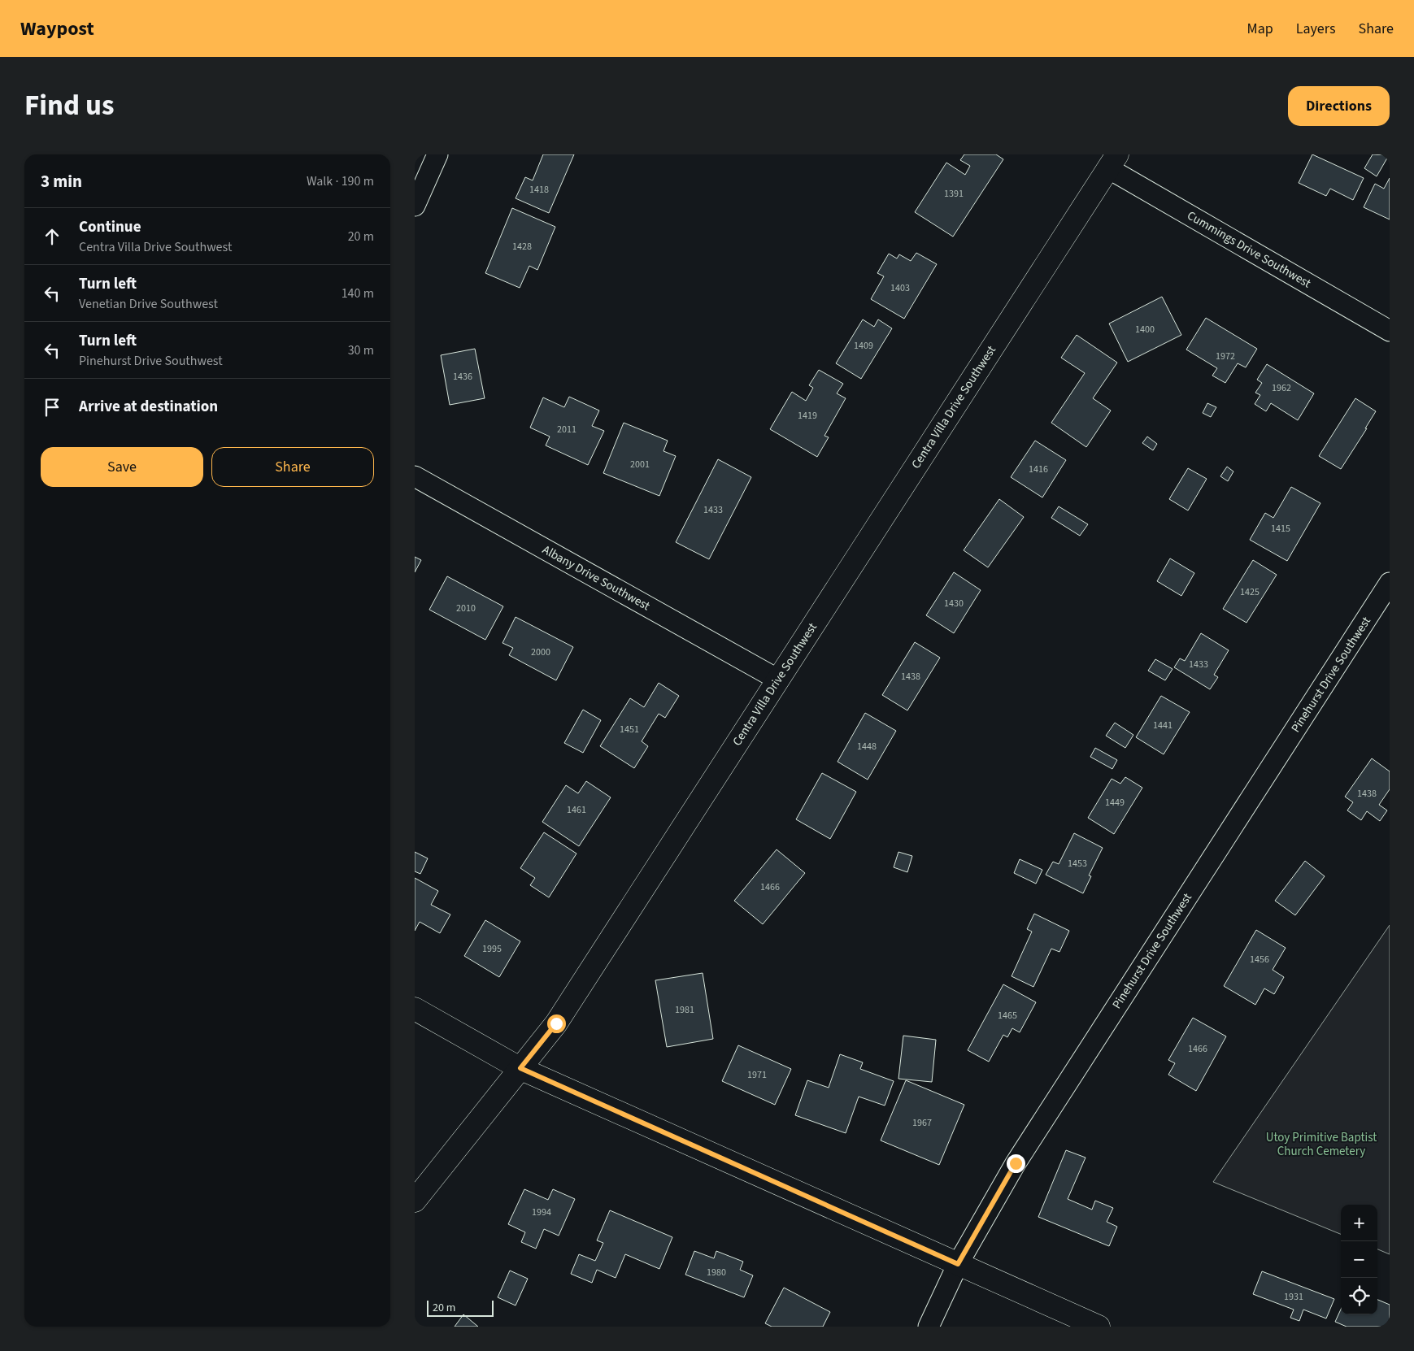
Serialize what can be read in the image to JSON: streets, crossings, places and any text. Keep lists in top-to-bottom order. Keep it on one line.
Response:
{"streets":{"street":["Cummings Drive Southwest","Centra Villa Drive Southwest","Albany Drive Southwest","Pinehurst Drive Southwest"]},"crossings":[["Cummings Drive Southwest","Centra Villa Drive Southwest"],["Centra Villa Drive Southwest","Albany Drive Southwest"]],"parks":["Utoy Primitive Baptist Church Cemetery"],"house_numbers":["1418","1391","1428","1403","1400","1409","1972","1436","1962","1419","2011","2001","1416","1433","1415","1425","1430","2010","2000","1433","1438","1441","1451","1448","1438","1449","1461","1453","1466","1995","1456","1981","1465","1466","1971","1967","1994","1980","1931"],"scale_bar":"20 m","page":{"header":"Waypost","nav":["Map","Layers","Share"],"title":"Find us","buttons":["Directions",["Save","Share"]],"heading":["3 min","Walk · 190 m"],"list":[["Continue","Centra Villa Drive Southwest","20 m"],["Turn left","Venetian Drive Southwest","140 m"],["Turn left","Pinehurst Drive Southwest","30 m"],"Arrive at destination"],"map_buttons":["+","−"],"scale":"20 m"}}
